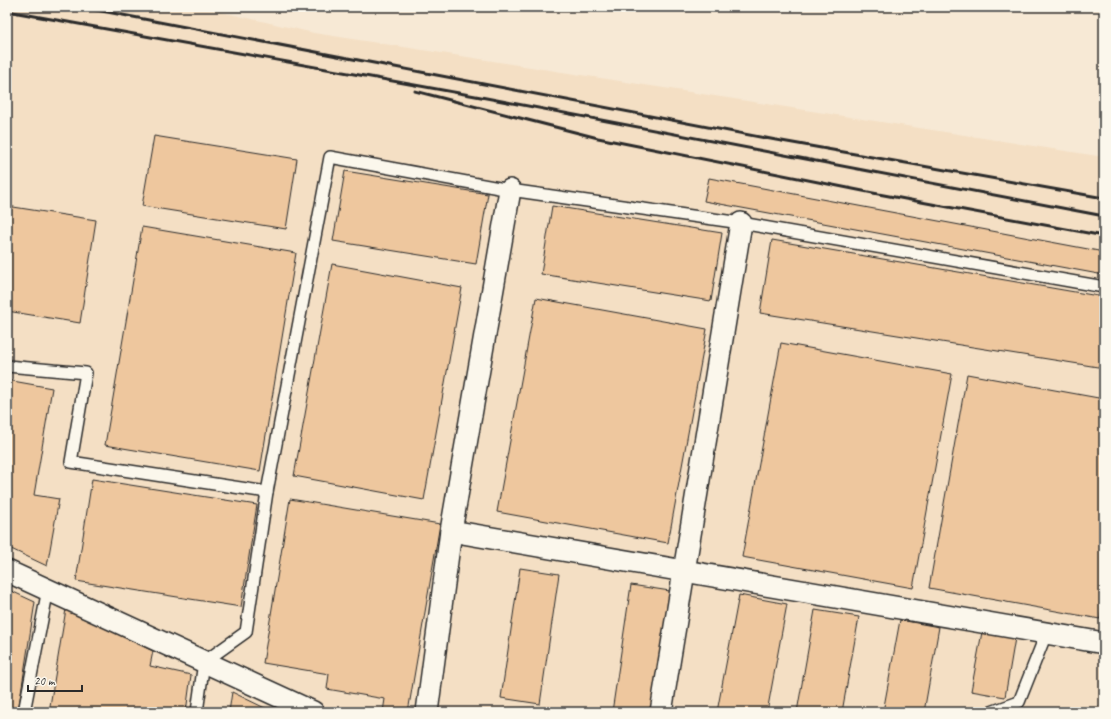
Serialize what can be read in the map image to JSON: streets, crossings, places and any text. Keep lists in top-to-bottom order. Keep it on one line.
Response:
{"scale_bar":"20 m"}
